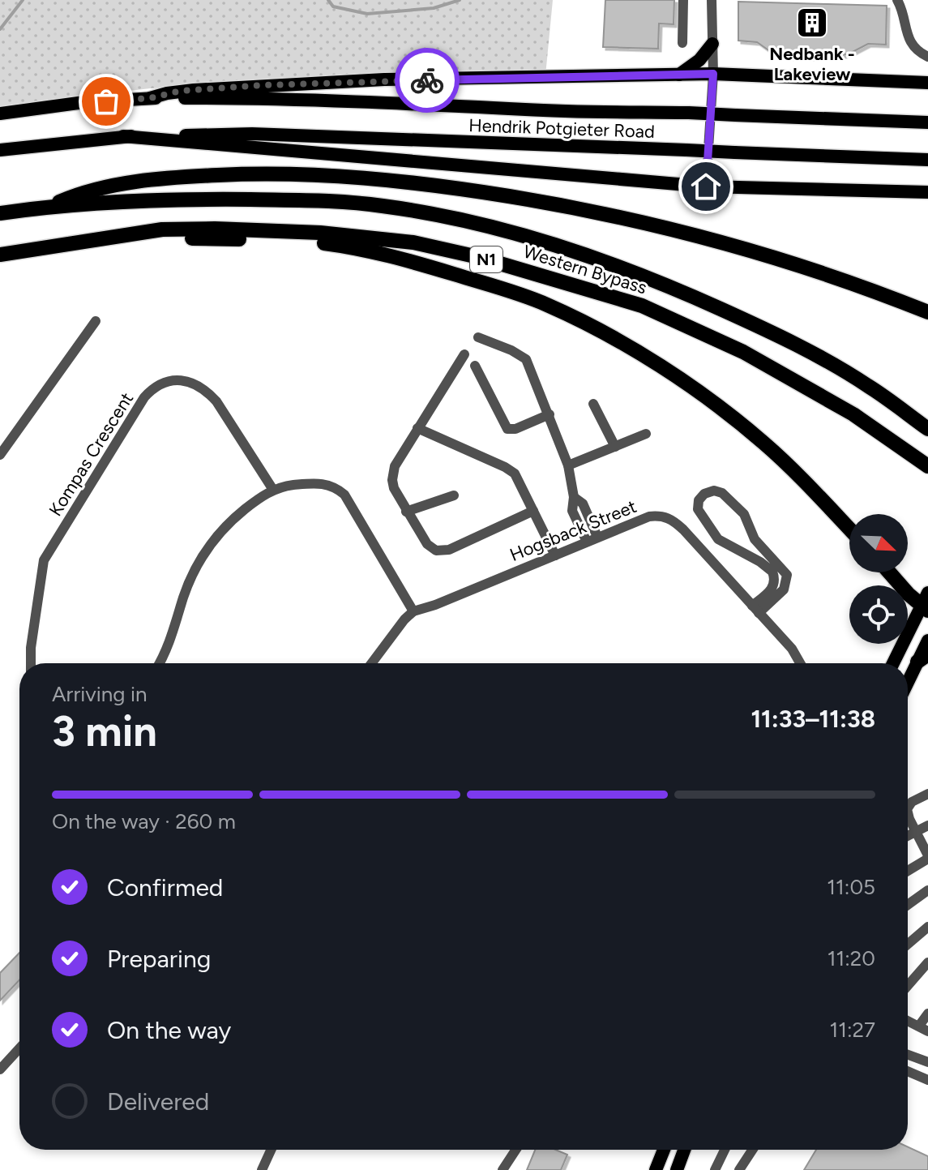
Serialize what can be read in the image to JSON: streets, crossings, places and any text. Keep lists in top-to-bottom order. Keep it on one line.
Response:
{"streets":{"highway":["N1","Western Bypass"],"main road":["Hendrik Potgieter Road"],"street":["Kompas Crescent","Hogsback Street"]},"places":{"building":["Nedbank - Lakeview"]},"north":"bottom right","page":{"heading":["3 min","Arriving in","11:33–11:38"],"bar":"On the way · 260 m","list":[["Confirmed","11:05"],["Preparing","11:20"],["On the way","11:27"],"Delivered"]}}
